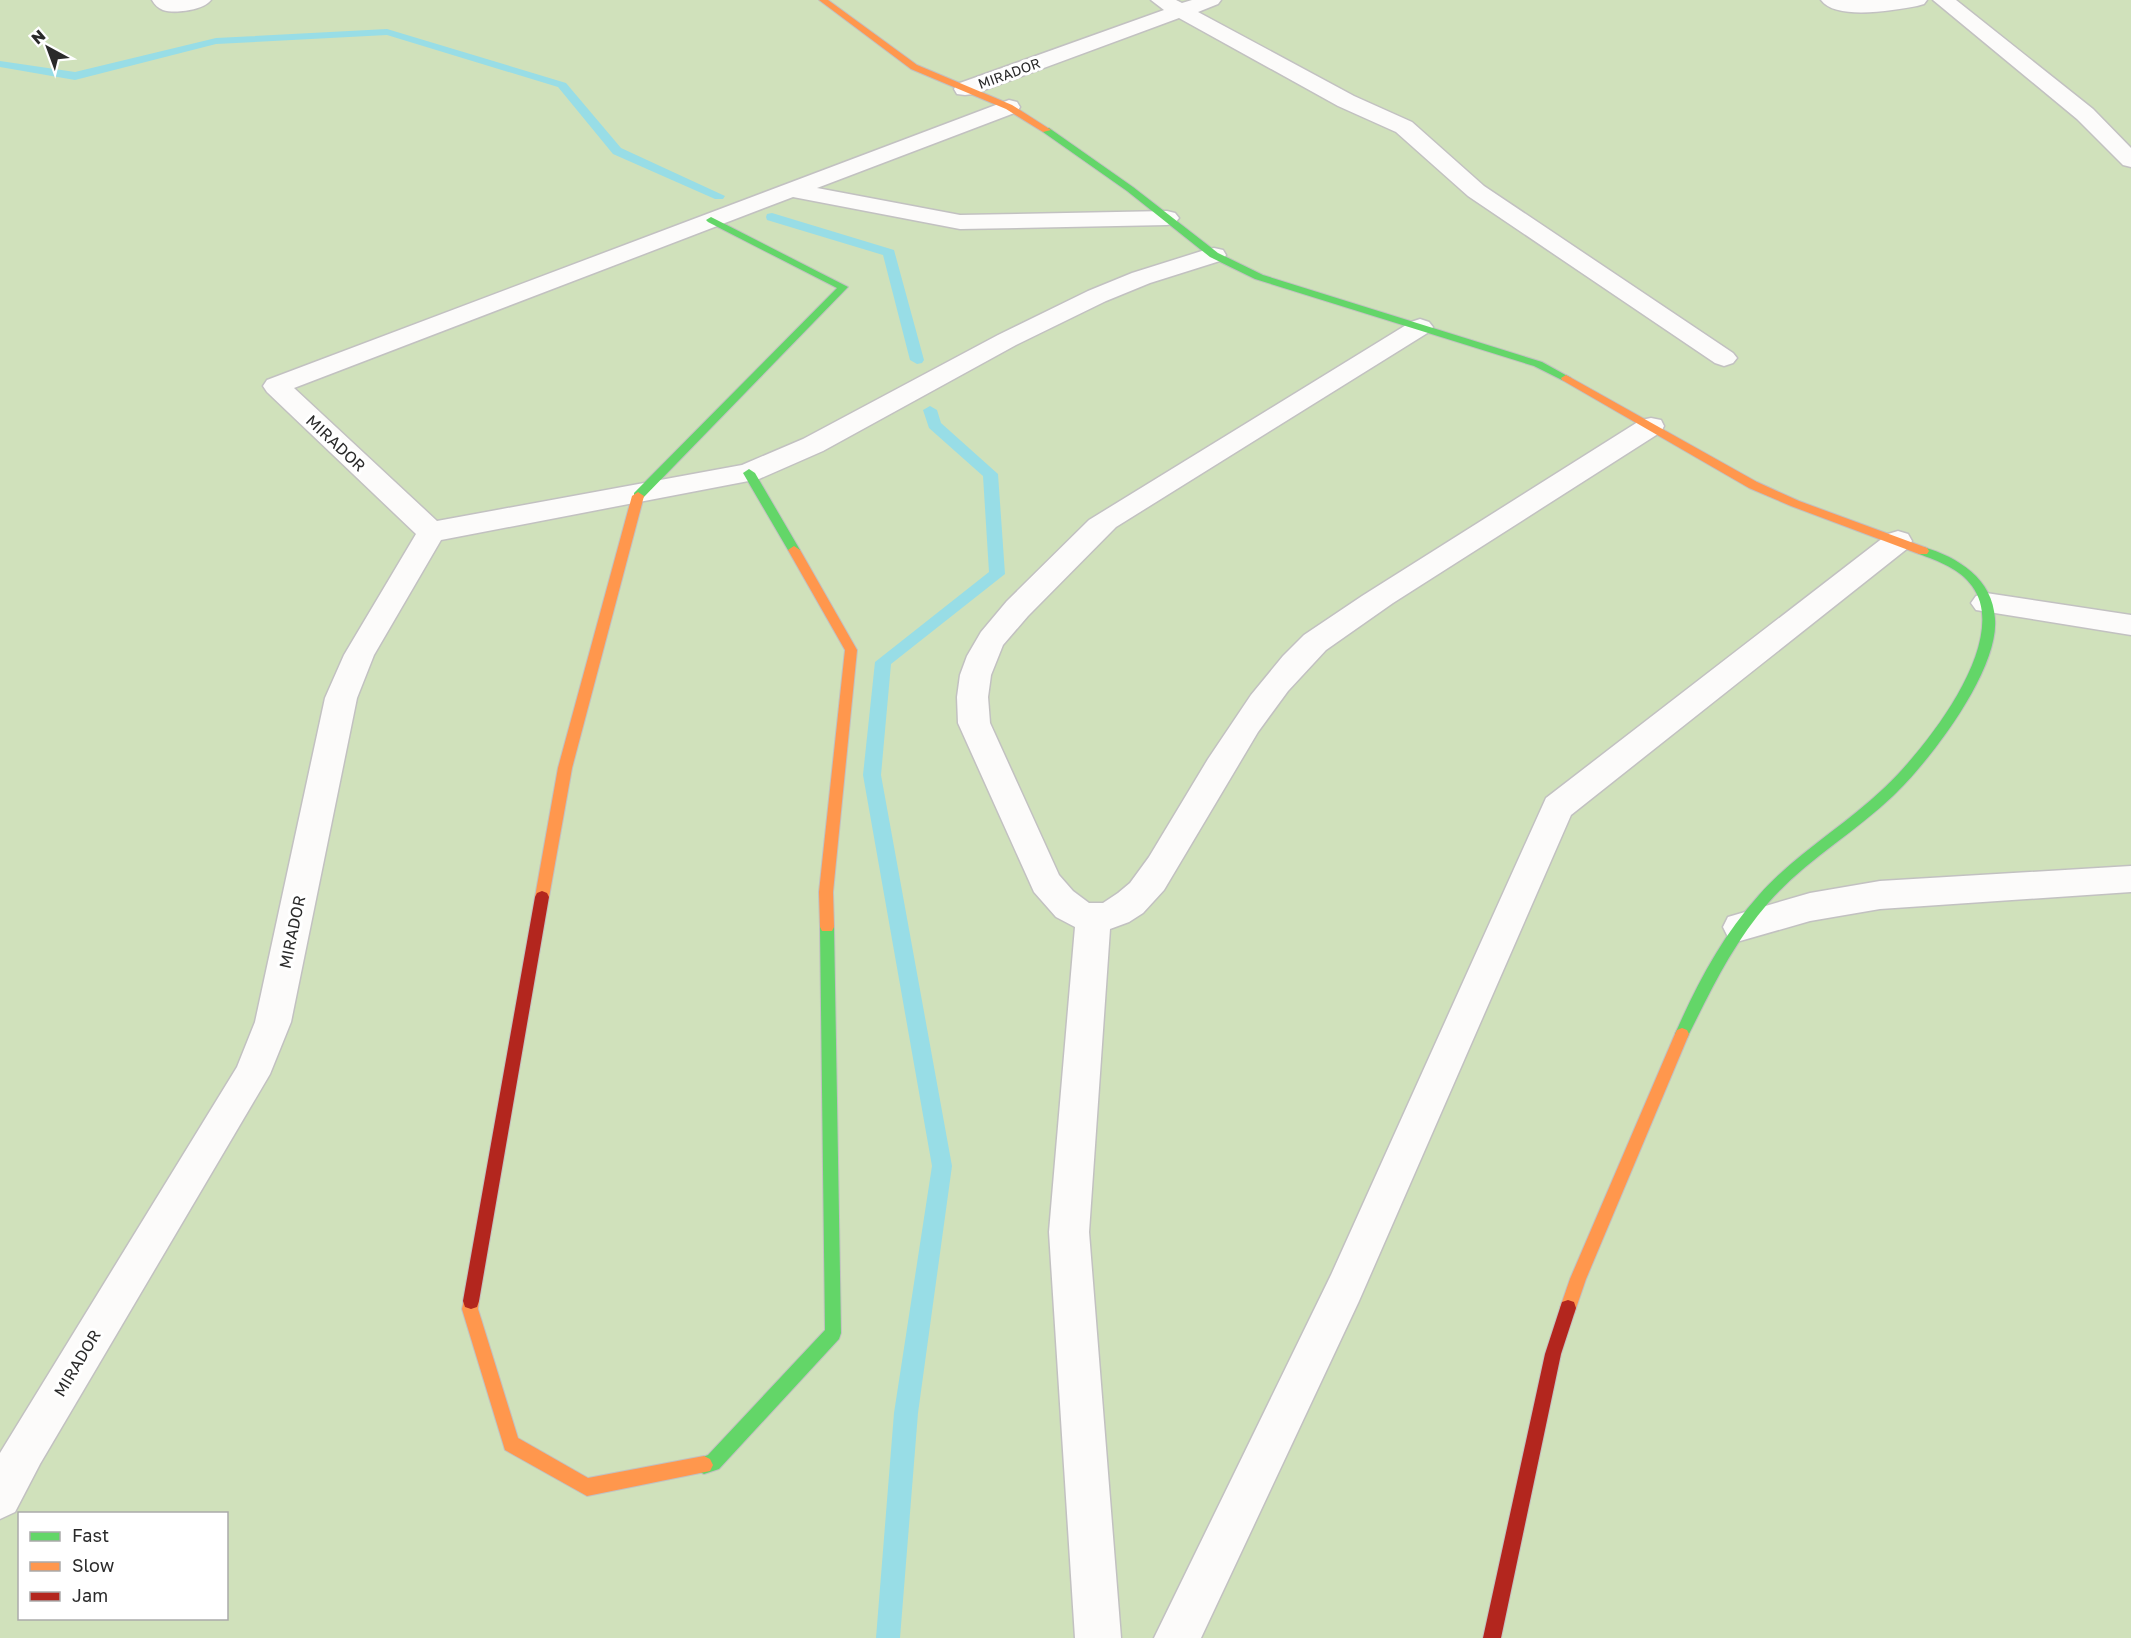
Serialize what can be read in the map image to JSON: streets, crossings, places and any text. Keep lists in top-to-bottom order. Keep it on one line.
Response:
{"streets":{"street":["MIRADOR"]},"legend":["Fast","Slow","Jam"],"north":"top left"}
